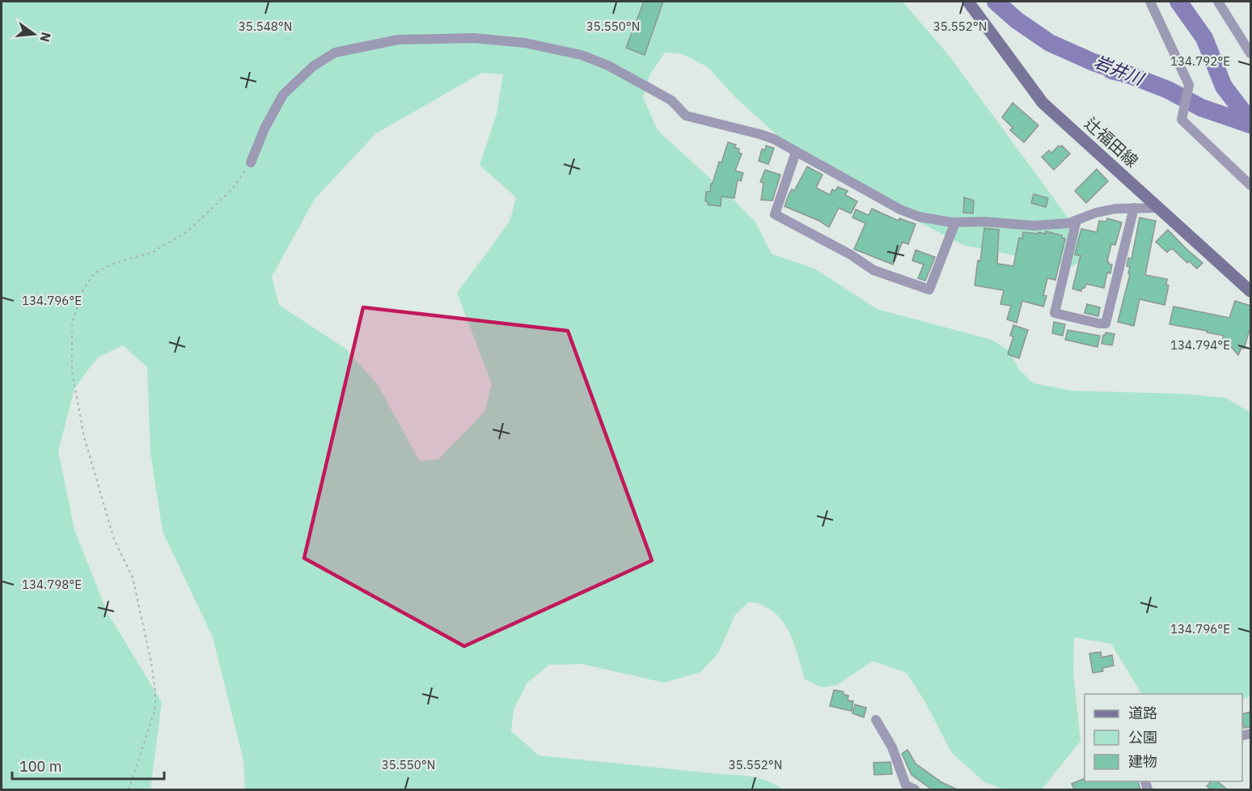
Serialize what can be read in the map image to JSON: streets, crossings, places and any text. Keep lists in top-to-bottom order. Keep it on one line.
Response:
{"streets":{"main road":["辻福田線"]},"water":["岩井川"],"legend":["道路","公園","建物"],"scale_bar":"100 m","north":"right","coordinates":["35.548°N","35.550°N","35.552°N","134.792°E","134.796°E","134.794°E","134.798°E"]}
